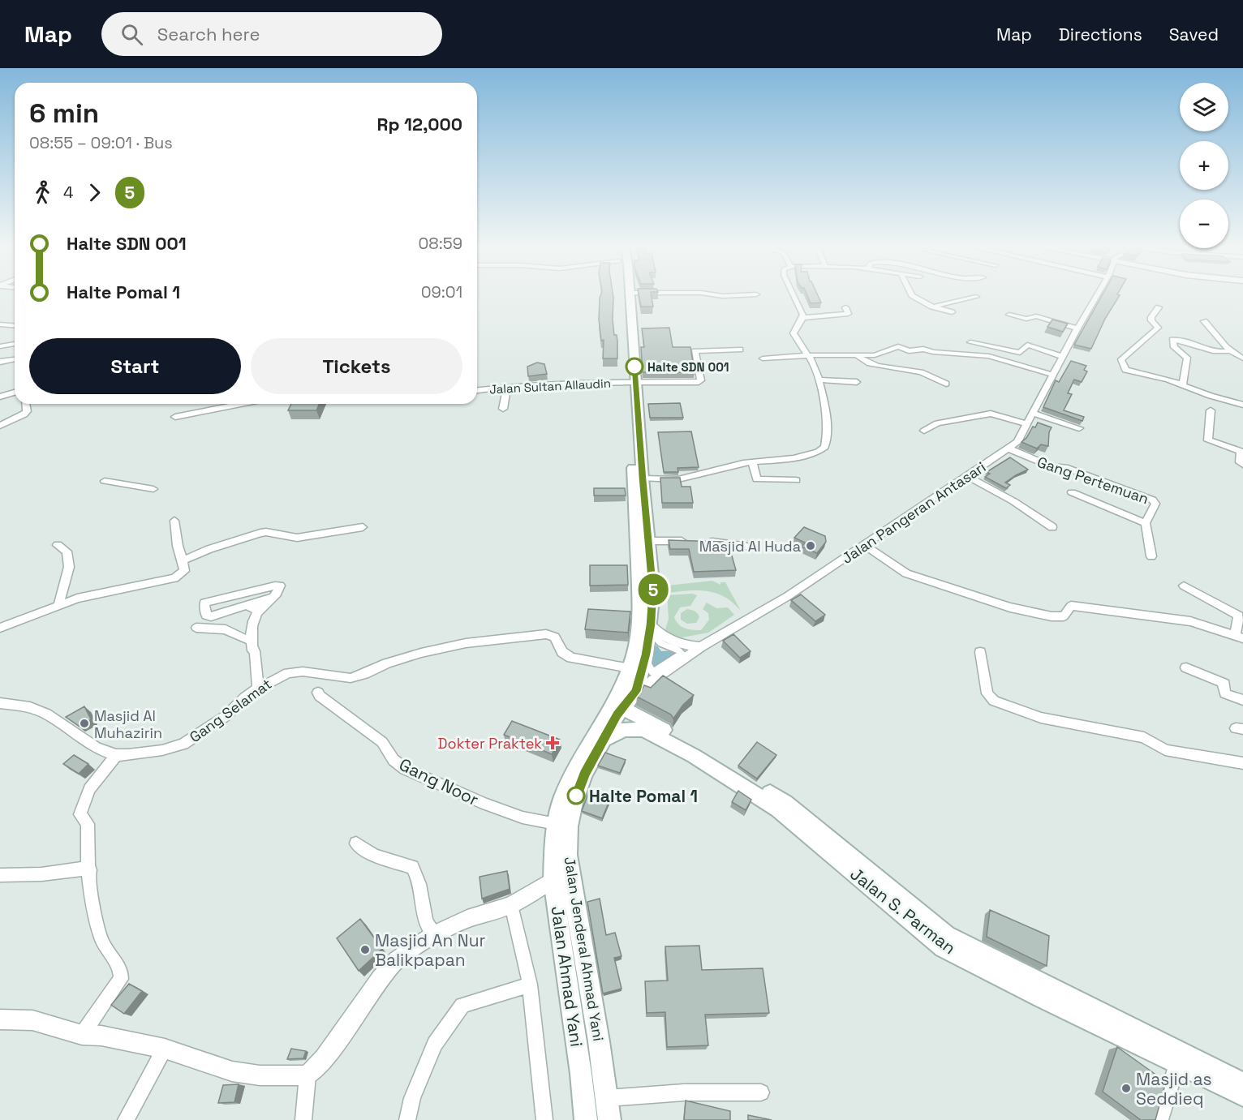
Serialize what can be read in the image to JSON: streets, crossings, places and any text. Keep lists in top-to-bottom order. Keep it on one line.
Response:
{"streets":{"main road":["Jalan S. Parman","Jalan Jenderal Ahmad Yani","Jalan Ahmad Yani"],"street":["Jalan Sultan Allaudin","Gang Pertemuan","Jalan Pangeran Antasari","Gang Selamat","Gang Noor"]},"crossings":[["Jalan Sultan Allaudin","Jalan Jenderal Ahmad Yani"],["Gang Pertemuan","Jalan Pangeran Antasari"],["Jalan Pangeran Antasari","Jalan Jenderal Ahmad Yani"],["Gang Selamat","Jalan Jenderal Ahmad Yani"],["Gang Noor","Jalan Jenderal Ahmad Yani"],["Jalan S. Parman","Jalan Jenderal Ahmad Yani"],["Jalan Jenderal Ahmad Yani","Jalan Ahmad Yani"]],"places":{"other":["Halte SDN 001","Masjid Al Huda","Masjid Al Muhazirin","Halte Pomal 1","Masjid An Nur Balikpapan","Masjid as Seddieq"],"health":["Dokter Praktek"]},"lines":["bus line 5"],"page":{"header":"Map","search":"Search here","nav":["Map","Directions","Saved"],"on_map":"5","map_buttons":["+","−"],"heading":["6 min","08:55 – 09:01 · Bus","Rp 12,000"],"legs":["4","5"],"list":[{"name":"Halte SDN 001","value":"08:59"},{"name":"Halte Pomal 1","value":"09:01"}],"buttons":["Start","Tickets"]}}
